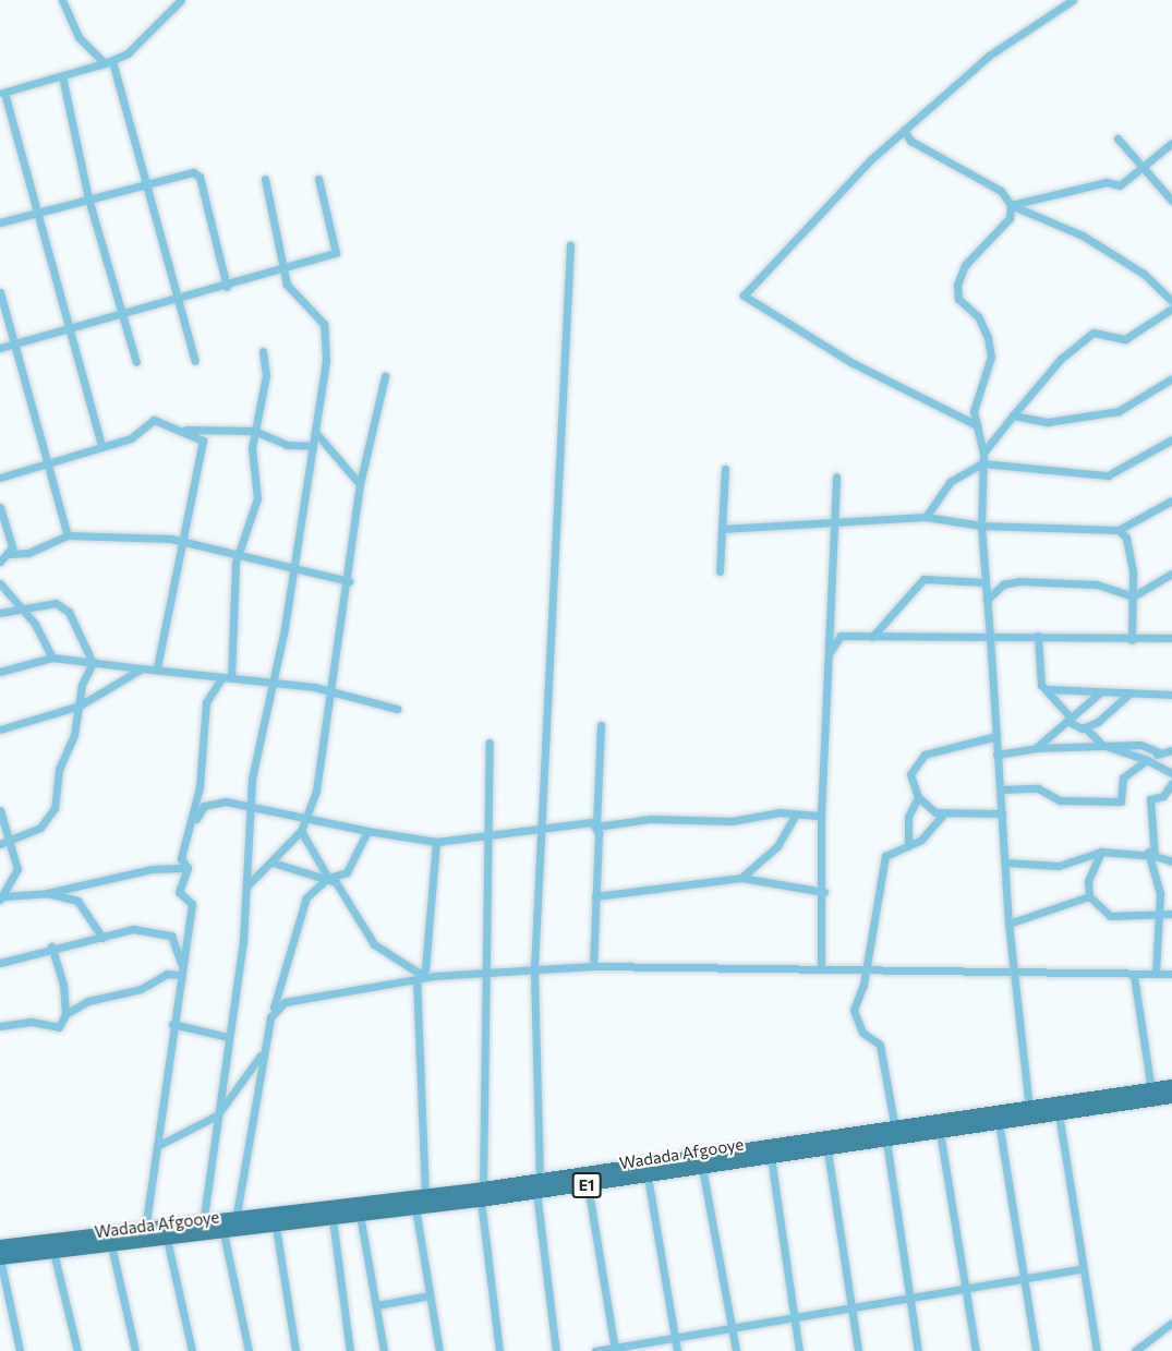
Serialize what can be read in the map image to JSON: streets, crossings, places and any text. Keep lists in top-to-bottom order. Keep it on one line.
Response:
{"streets":{"highway":["Wadada Afgooye","E1"]}}
